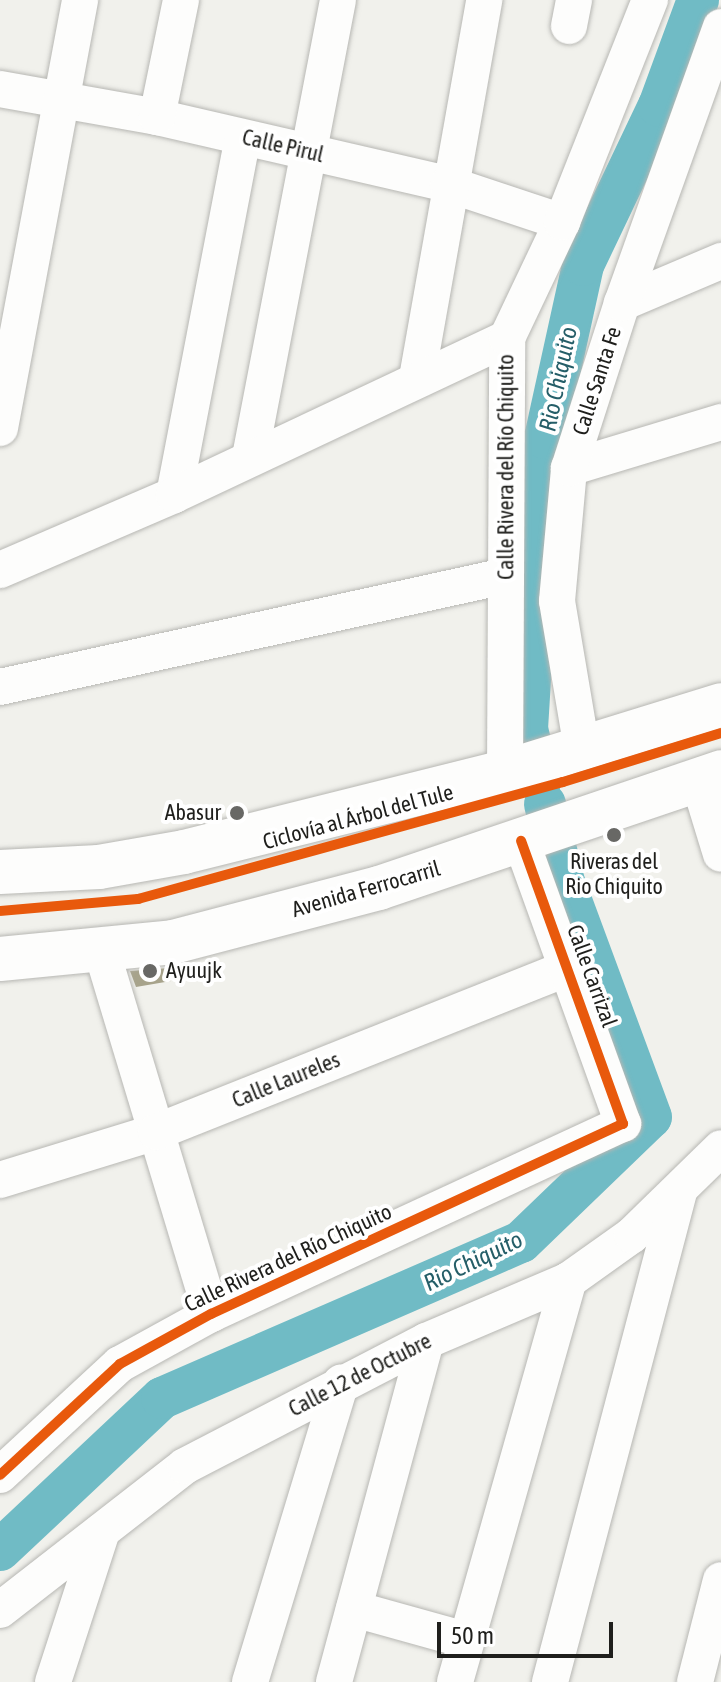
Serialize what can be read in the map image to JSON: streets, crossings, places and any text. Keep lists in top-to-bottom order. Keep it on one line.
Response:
{"streets":{"main road":["Avenida Ferrocarril"],"street":["Calle Pirul","Calle Santa Fe","Calle Rivera del Río Chiquito","Calle Carrizal","Calle Laureles","Calle 12 de Octubre"],"cycle path":["Ciclovía al Árbol del Tule"]},"crossings":[["Calle Pirul","Calle Rivera del Río Chiquito"],["Calle Rivera del Río Chiquito","Calle Carrizal"],["Avenida Ferrocarril","Calle Carrizal"],["Calle Carrizal","Calle Laureles"]],"water":["Rio Chiquito"],"places":["Abasur","Riveras del Rio Chiquito","Ayuujk"],"scale_bar":"50 m"}
